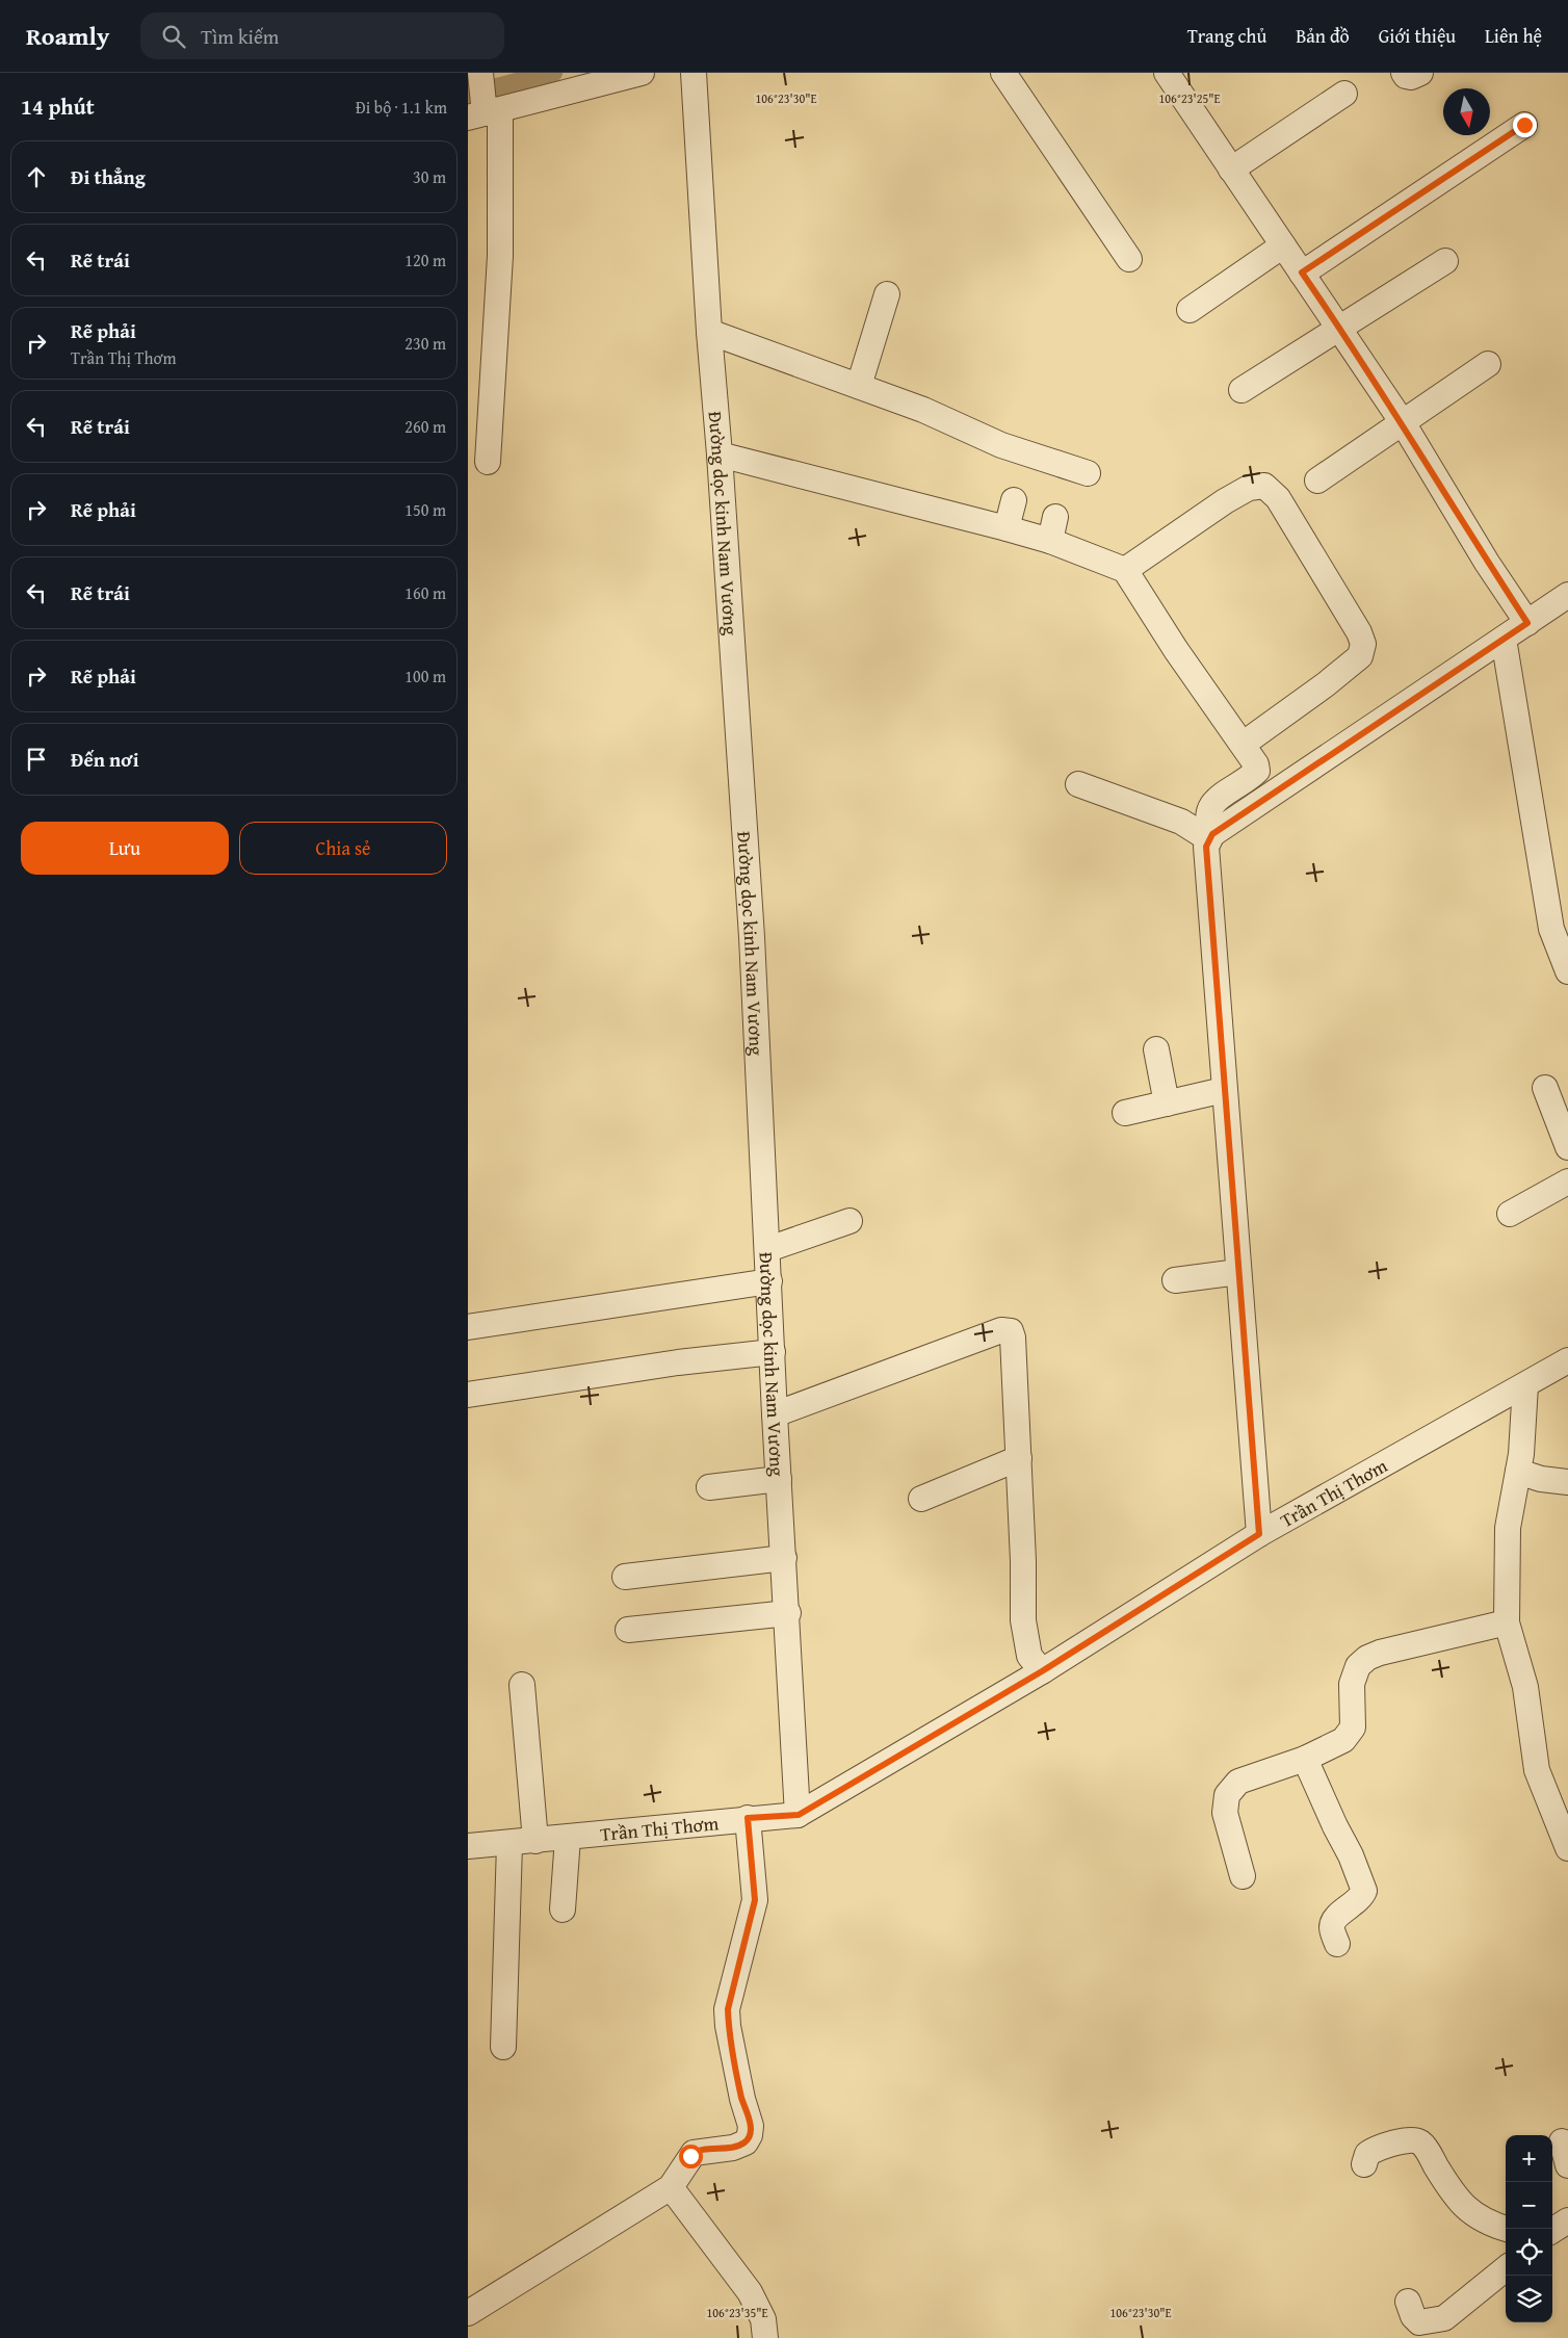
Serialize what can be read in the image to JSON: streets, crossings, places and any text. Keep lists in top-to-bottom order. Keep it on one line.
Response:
{"streets":{"street":["Đường dọc kinh Nam Vương","Trần Thị Thơm"]},"crossings":[["Đường dọc kinh Nam Vương","Trần Thị Thơm"]],"north":"bottom","page":{"header":"Roamly","search":"Tìm kiếm","nav":["Trang chủ","Bản đồ","Giới thiệu","Liên hệ"],"heading":["14 phút","Đi bộ · 1.1 km"],"list":[["Đi thẳng","30 m"],["Rẽ trái","120 m"],["Rẽ phải","Trần Thị Thơm","230 m"],["Rẽ trái","260 m"],["Rẽ phải","150 m"],["Rẽ trái","160 m"],["Rẽ phải","100 m"],"Đến nơi"],"buttons":["Lưu","Chia sẻ"],"map_buttons":["+","−"]},"coordinates":["106°23'30\"E","106°23'25\"E","106°23'35\"E"]}
